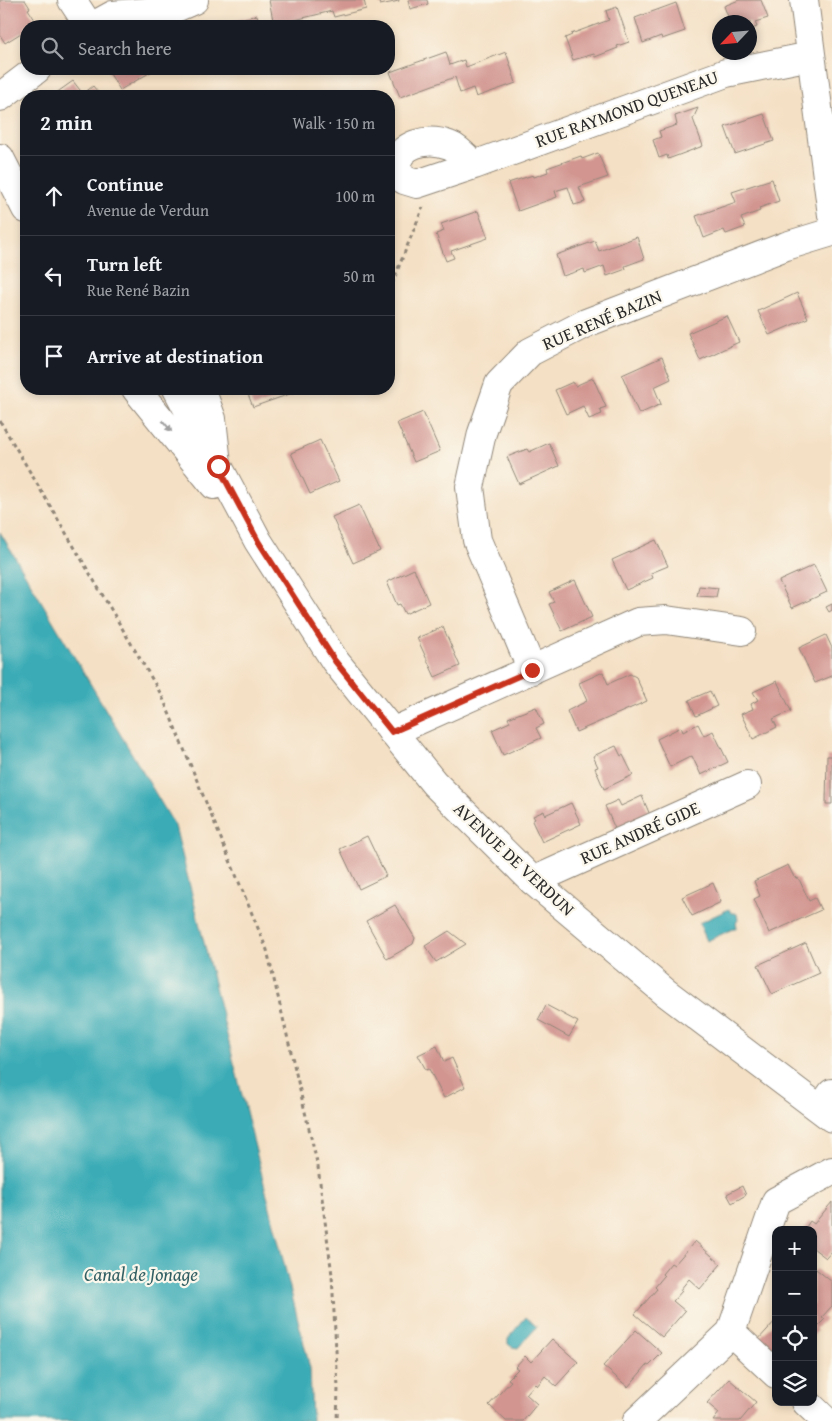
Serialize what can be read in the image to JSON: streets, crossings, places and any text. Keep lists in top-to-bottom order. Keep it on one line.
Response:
{"streets":{"street":["RUE RAYMOND QUENEAU","RUE RENÉ BAZIN","RUE ANDRÉ GIDE","AVENUE DE VERDUN"]},"crossings":[["RUE ANDRÉ GIDE","AVENUE DE VERDUN"]],"water":["Canal de Jonage"],"north":"bottom left","page":{"search":"Search here","heading":["2 min","Walk · 150 m"],"list":[["Continue","Avenue de Verdun","100 m"],["Turn left","Rue René Bazin","50 m"],"Arrive at destination"],"map_buttons":["+","−"]}}
